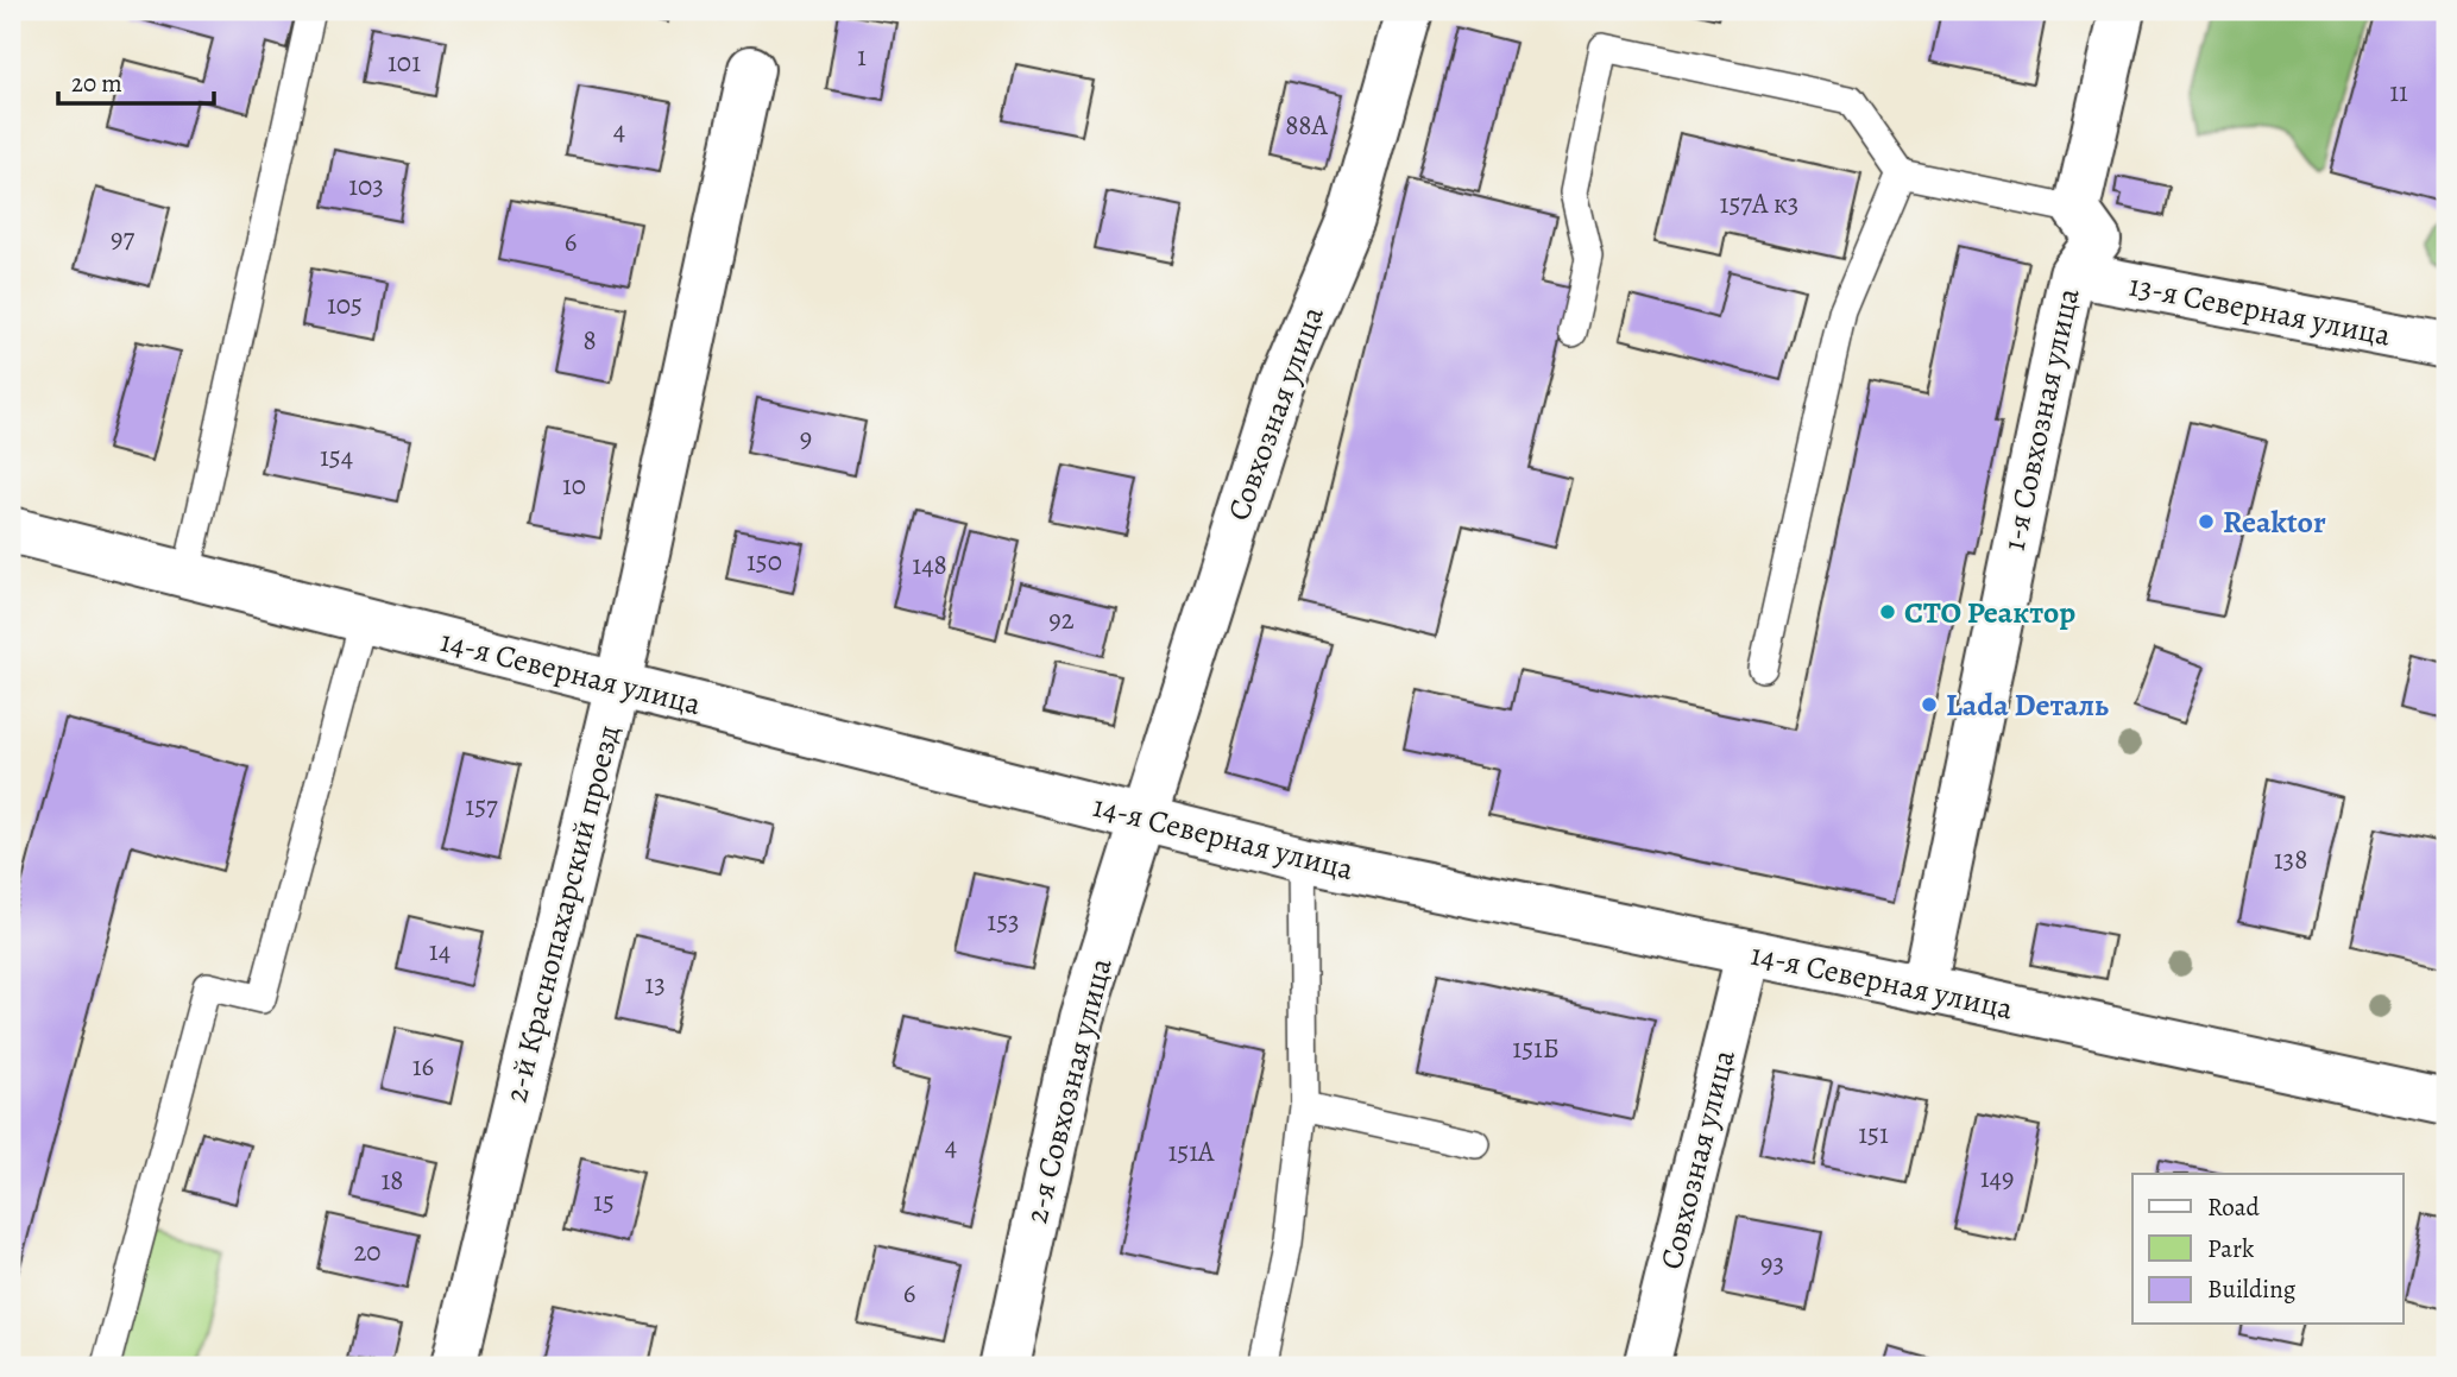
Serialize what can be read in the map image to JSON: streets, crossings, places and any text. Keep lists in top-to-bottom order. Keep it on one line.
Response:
{"streets":{"street":["13-я Северная улица","Совхозная улица","1-я Совхозная улица","14-я Северная улица","2-й Краснопахарский проезд","2-я Совхозная улица"]},"crossings":[["13-я Северная улица","1-я Совхозная улица"],["Совхозная улица","14-я Северная улица"],["Совхозная улица","2-я Совхозная улица"],["1-я Совхозная улица","14-я Северная улица"],["14-я Северная улица","2-й Краснопахарский проезд"],["14-я Северная улица","2-я Совхозная улица"]],"places":["Reaktor","СТО Реактор","Lada Dеталь"],"house_numbers":["1","101","11","88А","4","103","157А к3","97","6","105","8","9","154","10","150","148","92","157","138","153","14","13","151Б","16","151","4","151А","149","18","15","20","93","6"],"legend":["Road","Park","Building"],"scale_bar":"20 m"}
